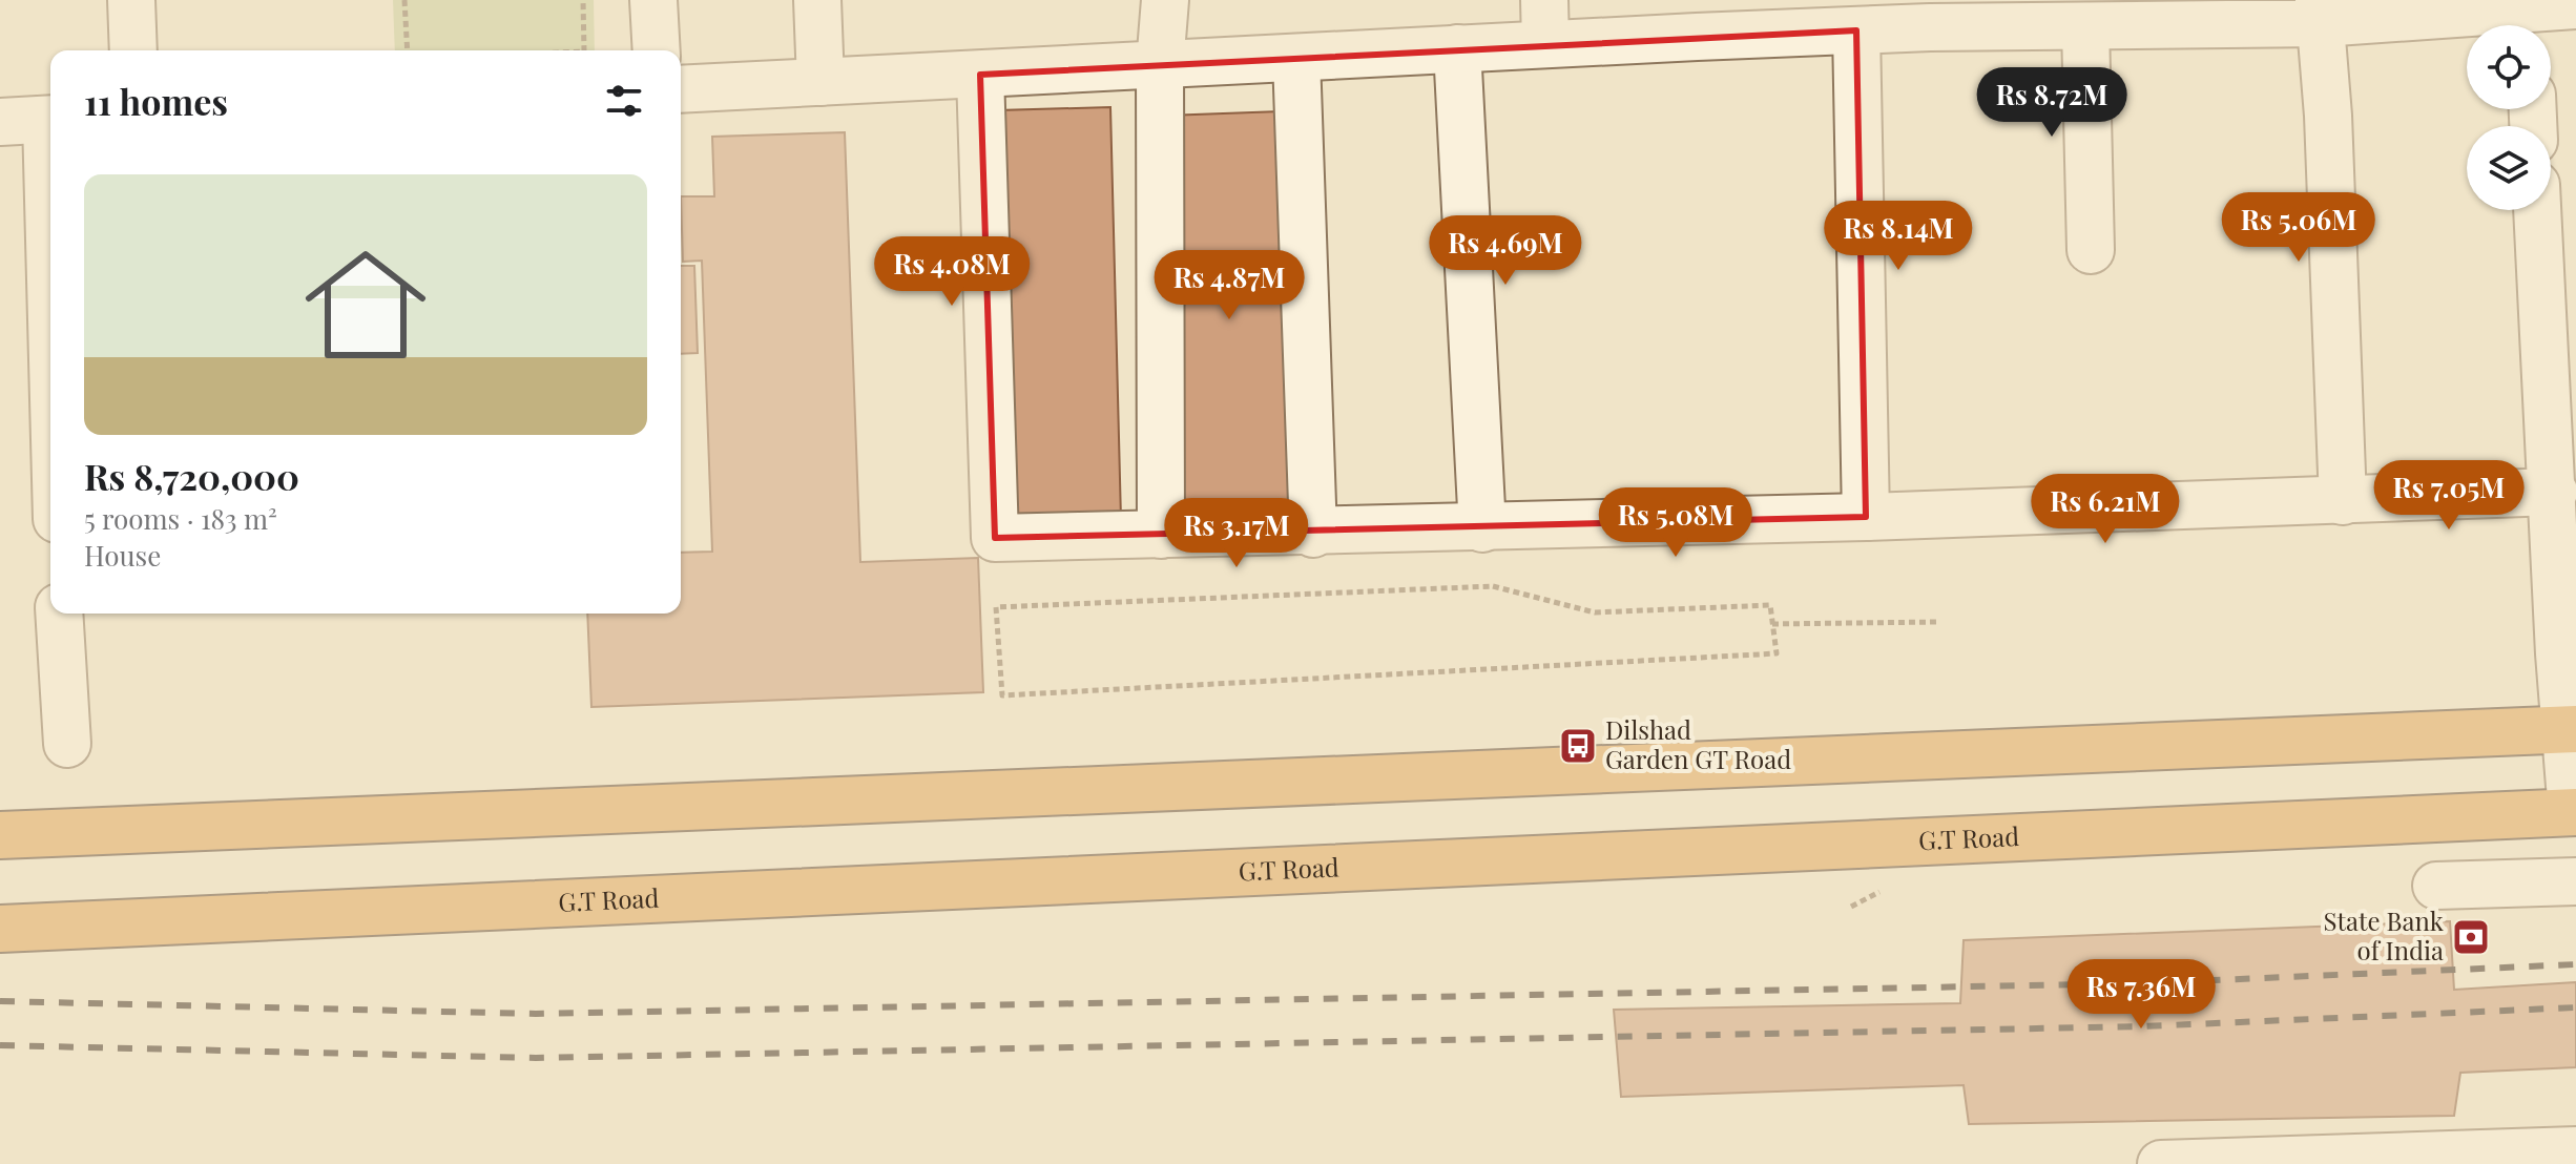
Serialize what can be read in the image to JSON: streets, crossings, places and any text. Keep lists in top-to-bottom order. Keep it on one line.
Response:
{"streets":{"highway":["G.T Road"]},"places":{"bus stop":["Dilshad Garden GT Road"],"bank":["State Bank of India"]},"page":{"heading":"11 homes","price":["Rs 8.72M","Rs 5.06M","Rs 8.14M","Rs 4.69M","Rs 4.08M","Rs 4.87M","Rs 7.05M","Rs 6.21M","Rs 5.08M","Rs 3.17M","Rs 7.36M"],"list":[{"name":"Rs 8,720,000","note":"5 rooms · 183 m² · House"}]}}
